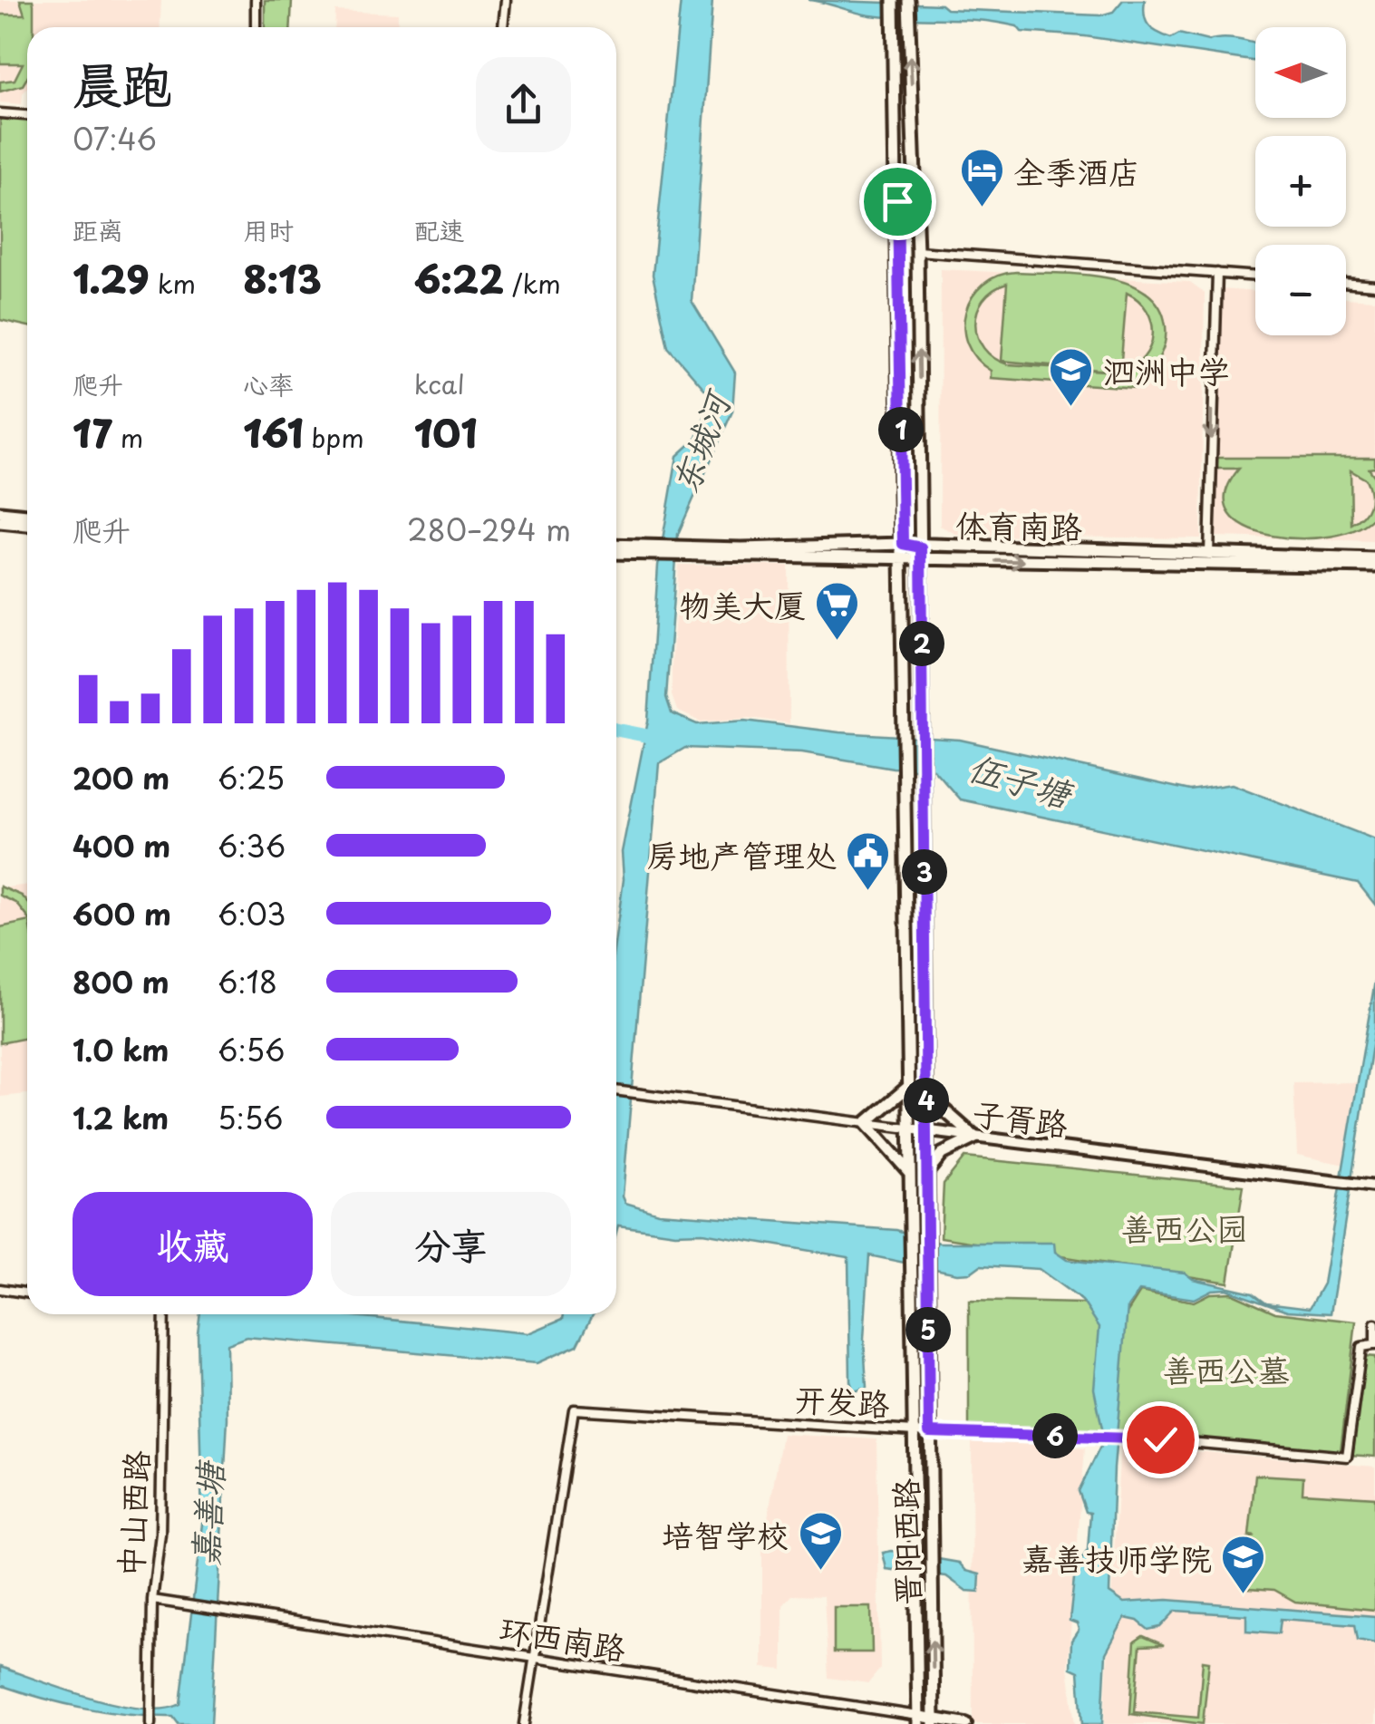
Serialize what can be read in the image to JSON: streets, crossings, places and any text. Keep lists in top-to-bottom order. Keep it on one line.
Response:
{"streets":{"main road":["体育南路","晋阳西路"],"street":["子胥路","开发路","中山西路","环西南路"]},"crossings":[["体育南路","晋阳西路"],["子胥路","晋阳西路"],["开发路","晋阳西路"],["开发路","环西南路"],["中山西路","环西南路"],["晋阳西路","环西南路"]],"water":["东城河","伍子塘","嘉善塘"],"parks":["善西公园","善西公墓"],"places":{"hotel":["全季酒店"],"school or university":["泗洲中学","培智学校","嘉善技师学院"],"supermarket":["物美大厦"],"public building":["房地产管理处"]},"north":"left","page":{"map_buttons":["+","−"],"heading":["晨跑","07:46"],"stats":[["距离","1.29 km"],["用时","8:13"],["配速","6:22 /km"],["爬升","17 m"],["心率","161 bpm"],["kcal","101"]],"pins":["1","2","3","4","5","6"],"chart":["爬升","280–294 m"],"list":[{"name":"200 m","note":"6:25"},{"name":"400 m","note":"6:36"},{"name":"600 m","note":"6:03"},{"name":"800 m","note":"6:18"},{"name":"1.0 km","note":"6:56"},{"name":"1.2 km","note":"5:56"}],"buttons":["收藏","分享"]}}
